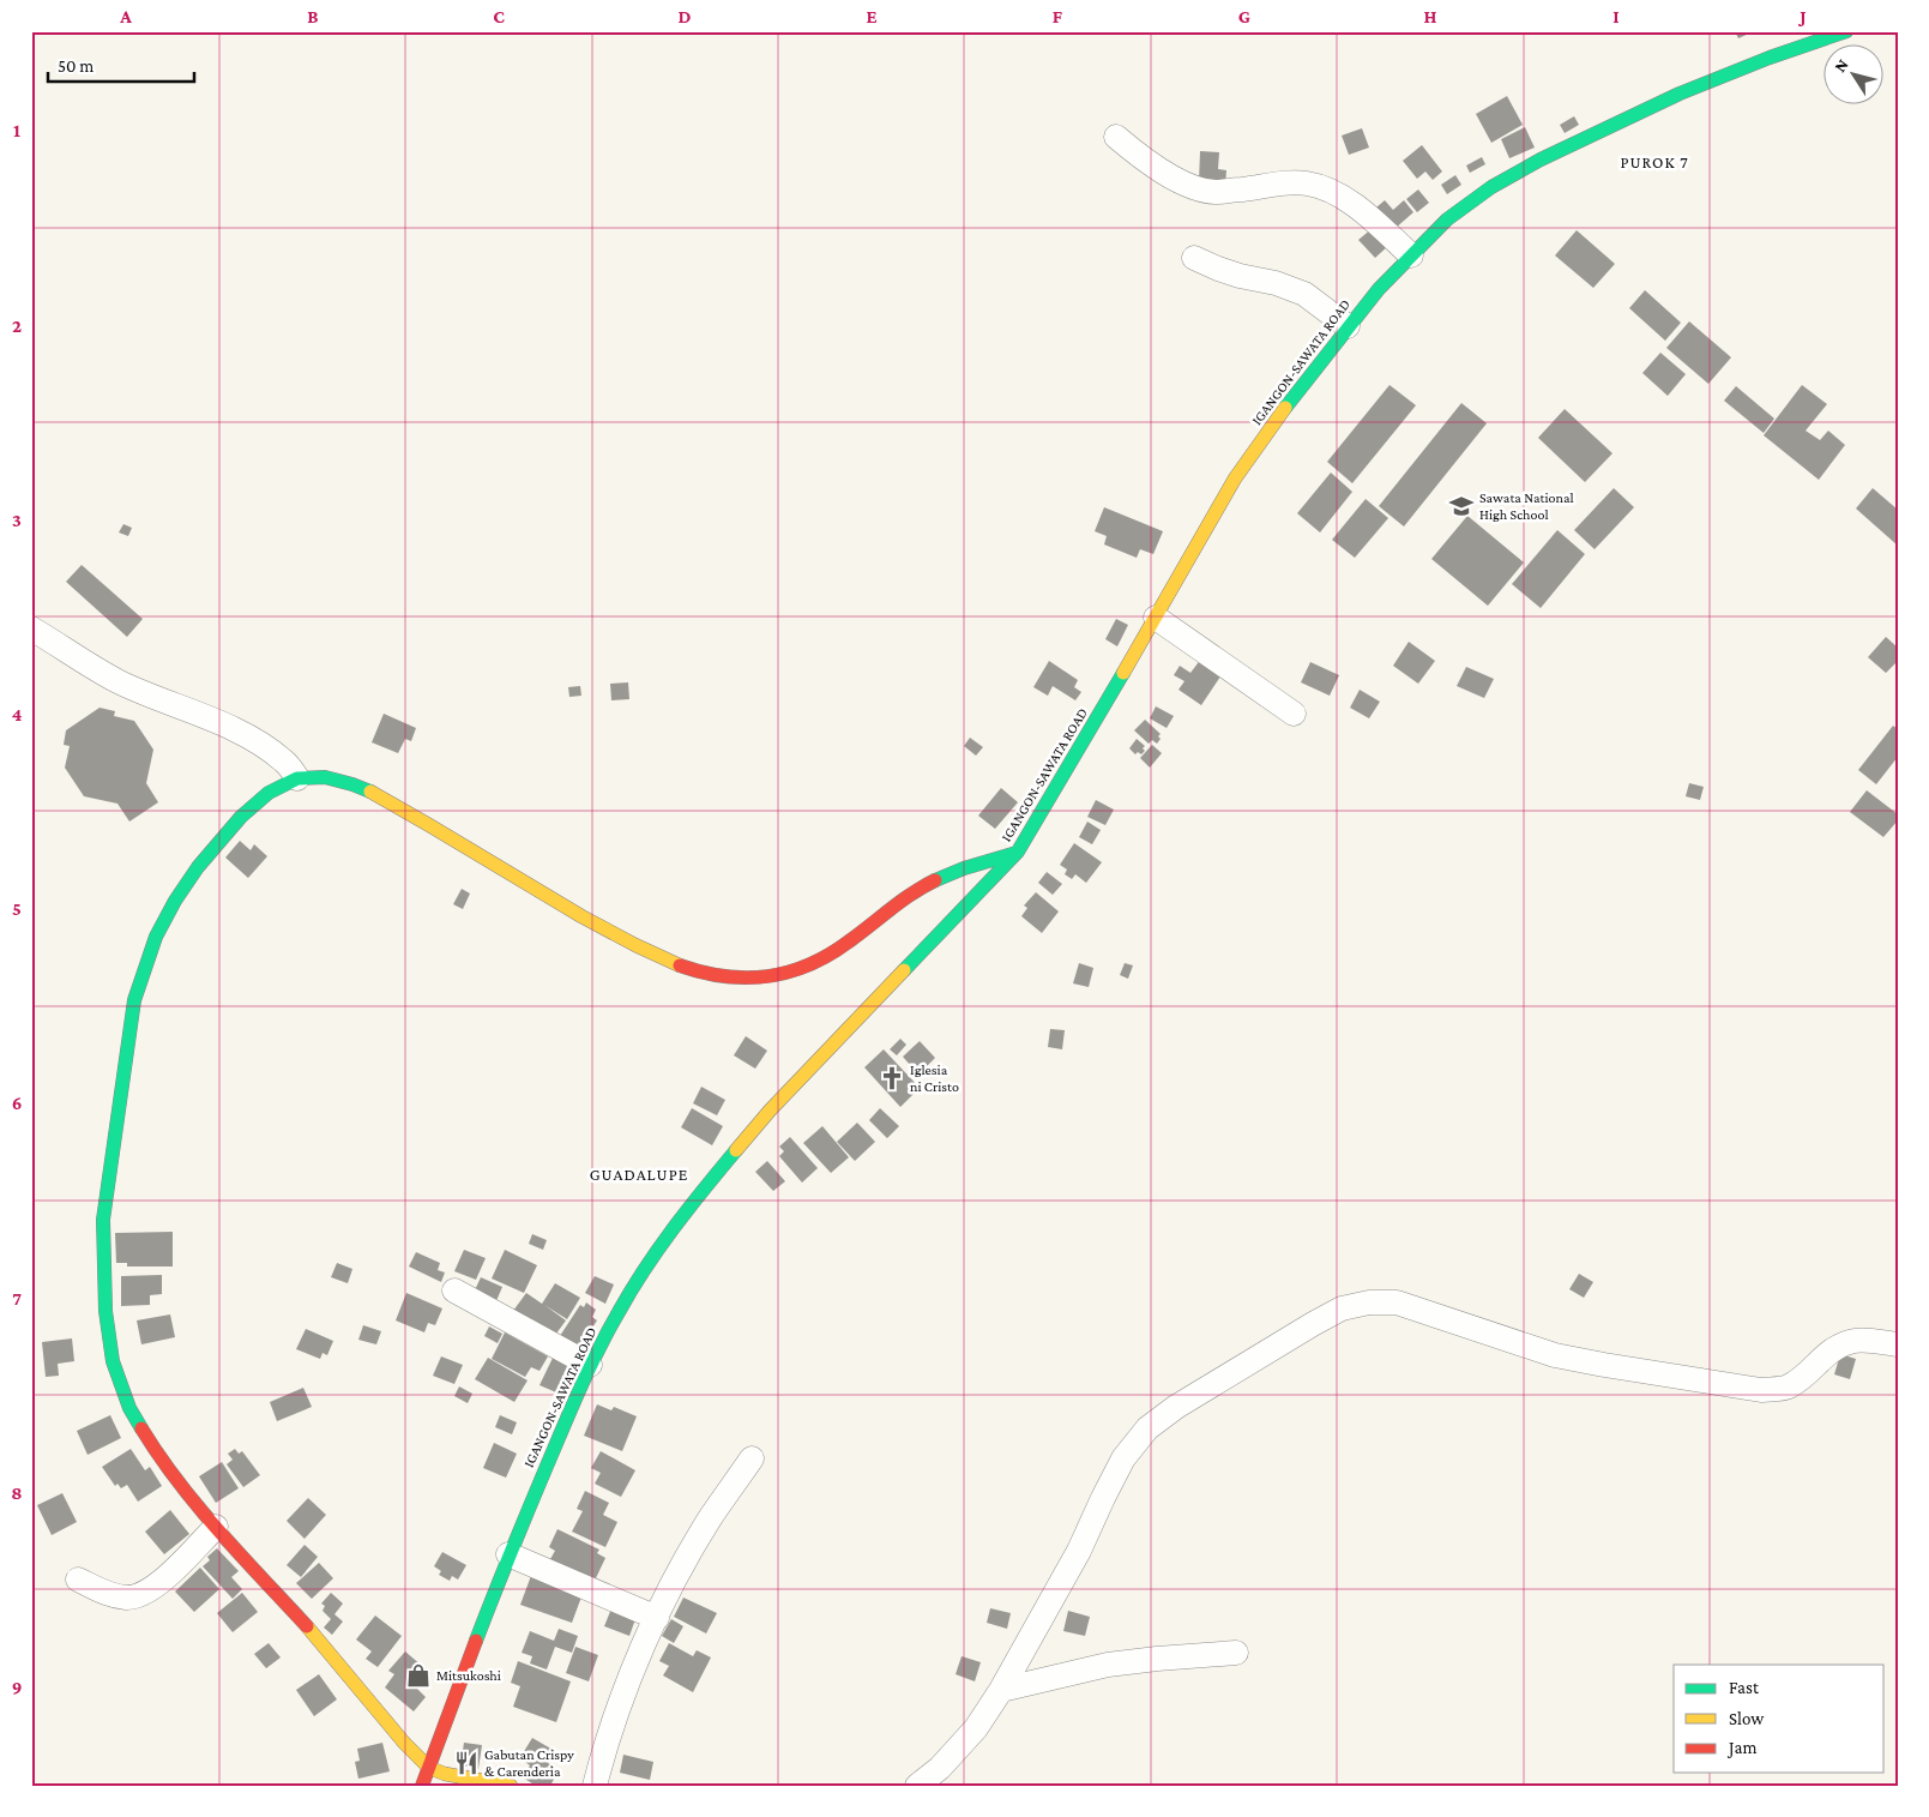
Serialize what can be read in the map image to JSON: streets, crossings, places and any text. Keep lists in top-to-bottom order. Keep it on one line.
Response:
{"streets":{"main road":["IGANGON-SAWATA ROAD"]},"districts":["PUROK 7","GUADALUPE"],"places":{"school or university":["Sawata National High School"],"church":["Iglesia ni Cristo"],"shop":["Mitsukoshi"],"restaurant":["Gabutan Crispy & Carenderia"]},"legend":["Fast","Slow","Jam"],"scale_bar":"50 m","north":"top left","grid":{"columns":["A","B","C","D","E","F","G","H","I","J"],"rows":["1","2","3","4","5","6","7","8","9"]}}
